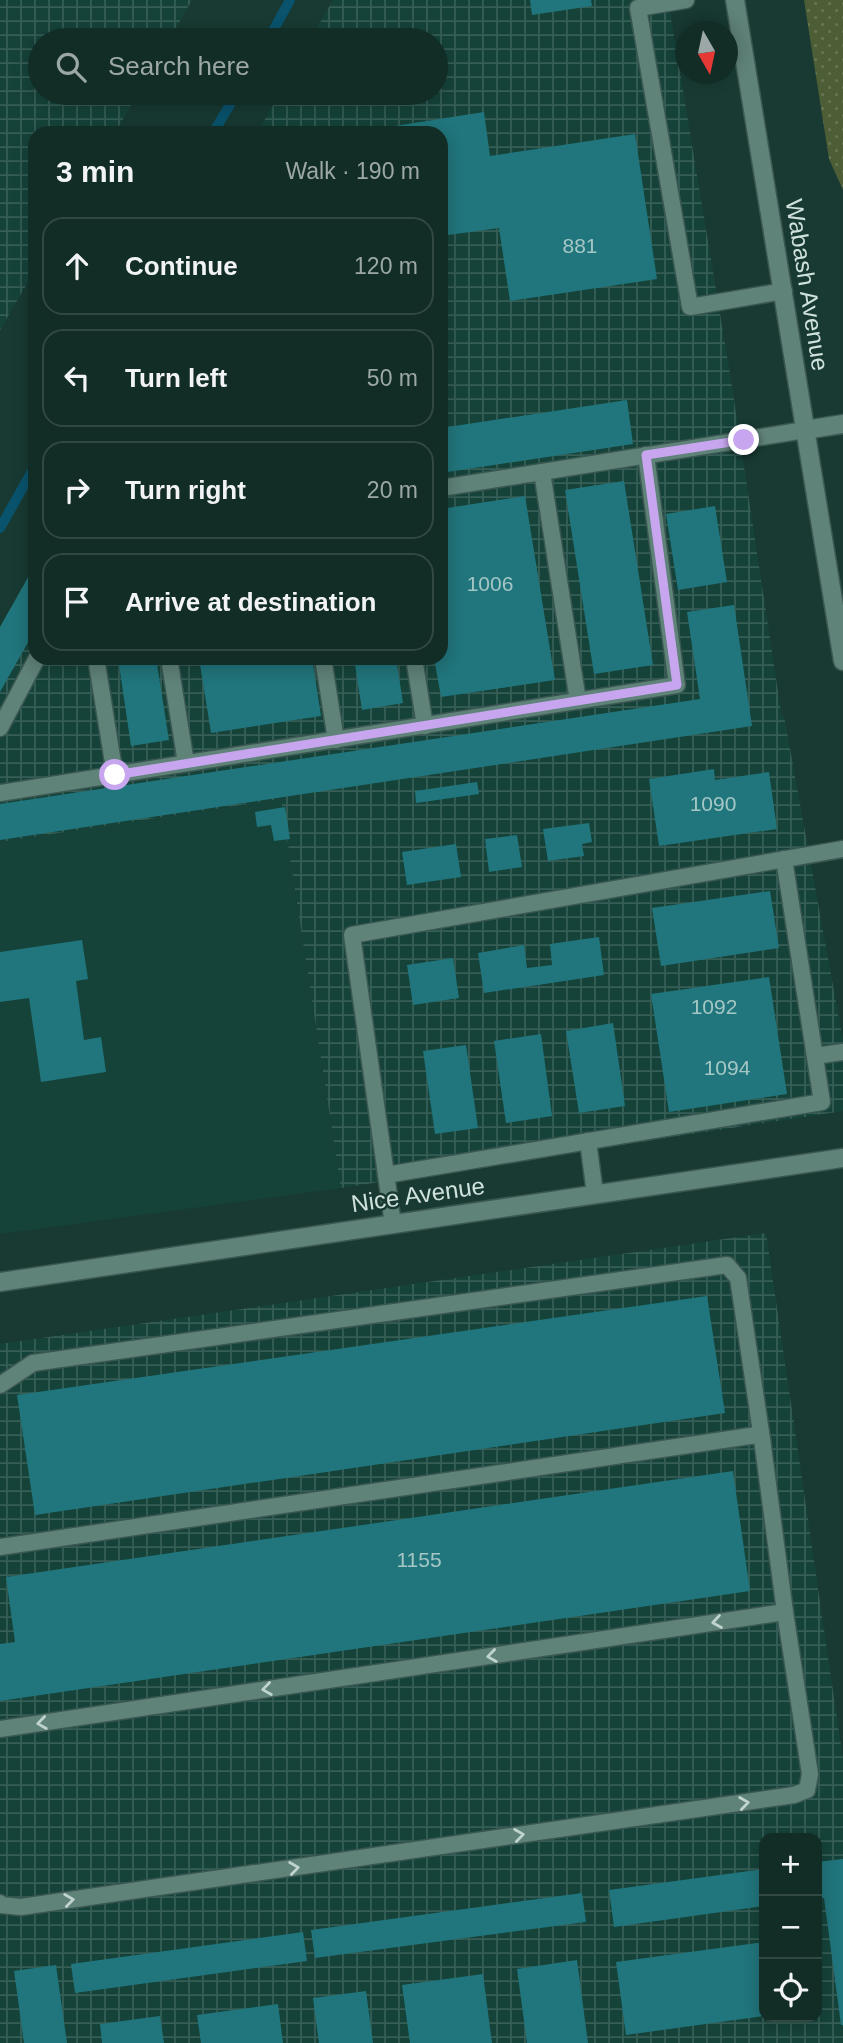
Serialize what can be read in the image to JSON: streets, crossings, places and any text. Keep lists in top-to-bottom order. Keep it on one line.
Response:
{"streets":{"street":["Wabash Avenue","Nice Avenue"]},"house_numbers":["881","1006","1090","1092","1094","1155"],"north":"bottom","page":{"search":"Search here","heading":["3 min","Walk · 190 m"],"list":[["Continue","120 m"],["Turn left","50 m"],["Turn right","20 m"],"Arrive at destination"],"map_buttons":["+","−"]}}
